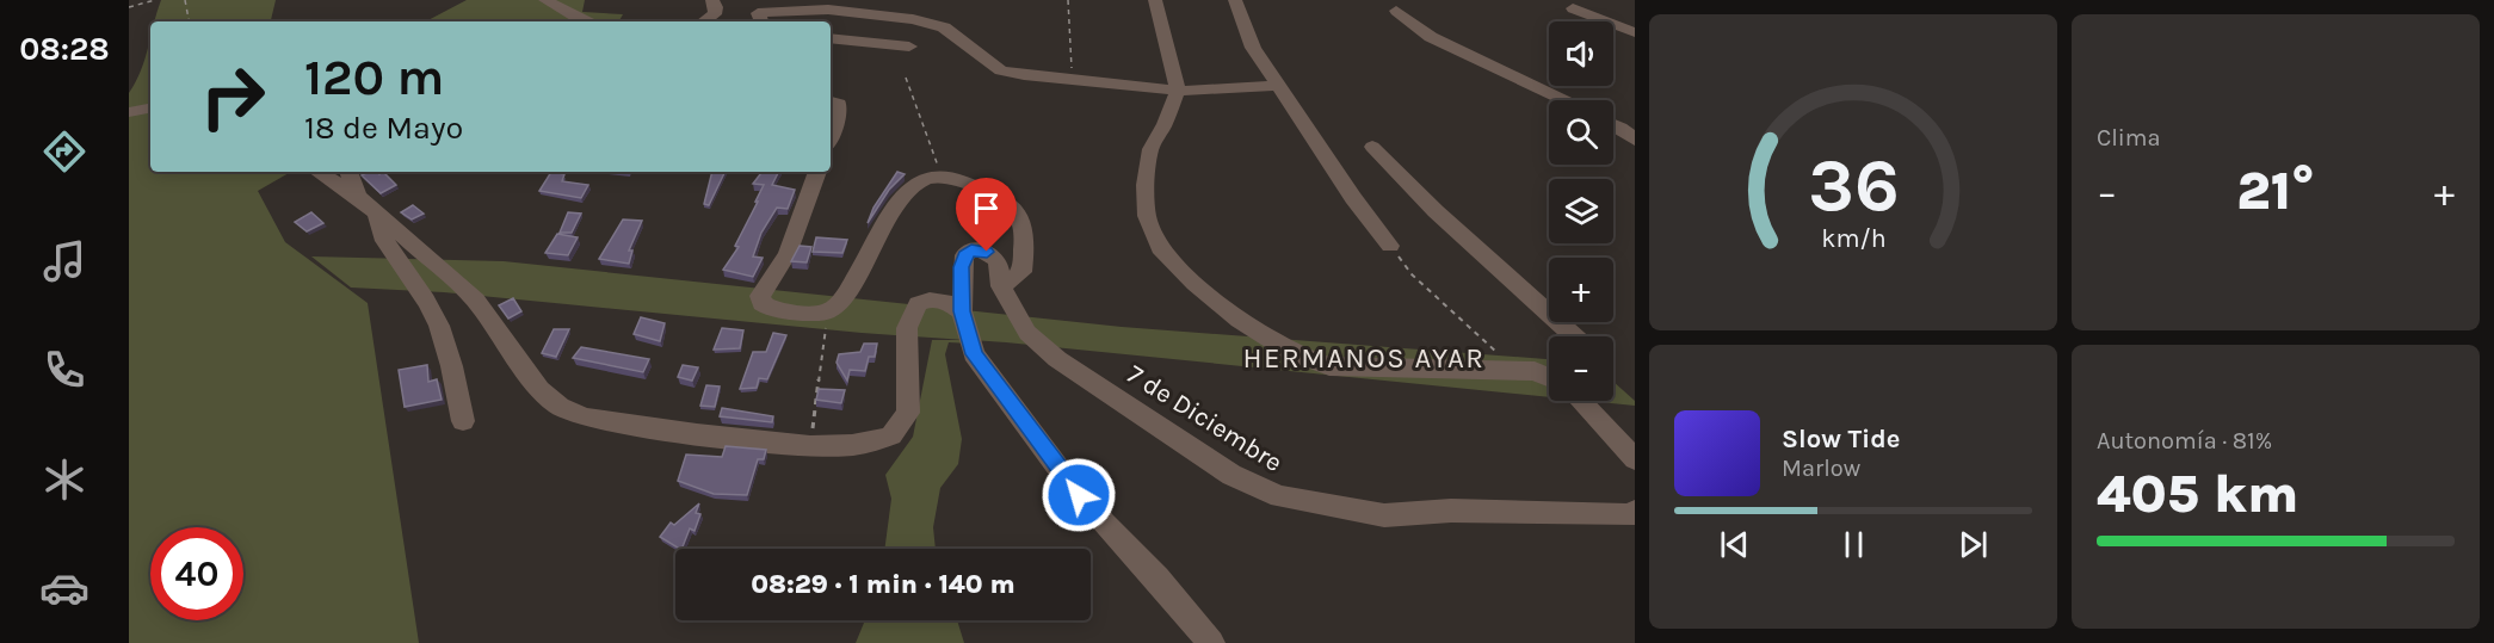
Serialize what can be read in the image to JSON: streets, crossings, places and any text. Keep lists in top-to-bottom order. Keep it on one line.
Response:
{"streets":{"street":["7 de Diciembre"]},"districts":["HERMANOS AYAR"],"page":{"tabs":"08:28","tile":["Clima",["Autonomía · 81%","405 km"]],"map_buttons":["+","−"],"turn":["120 m","18 de Mayo"],"heat":["−","21°","+"],"song":["Slow Tide","Marlow"],"limit":"40","trip":"08:29 · 1 min · 140 m","gauge":["36","km/h"]}}
